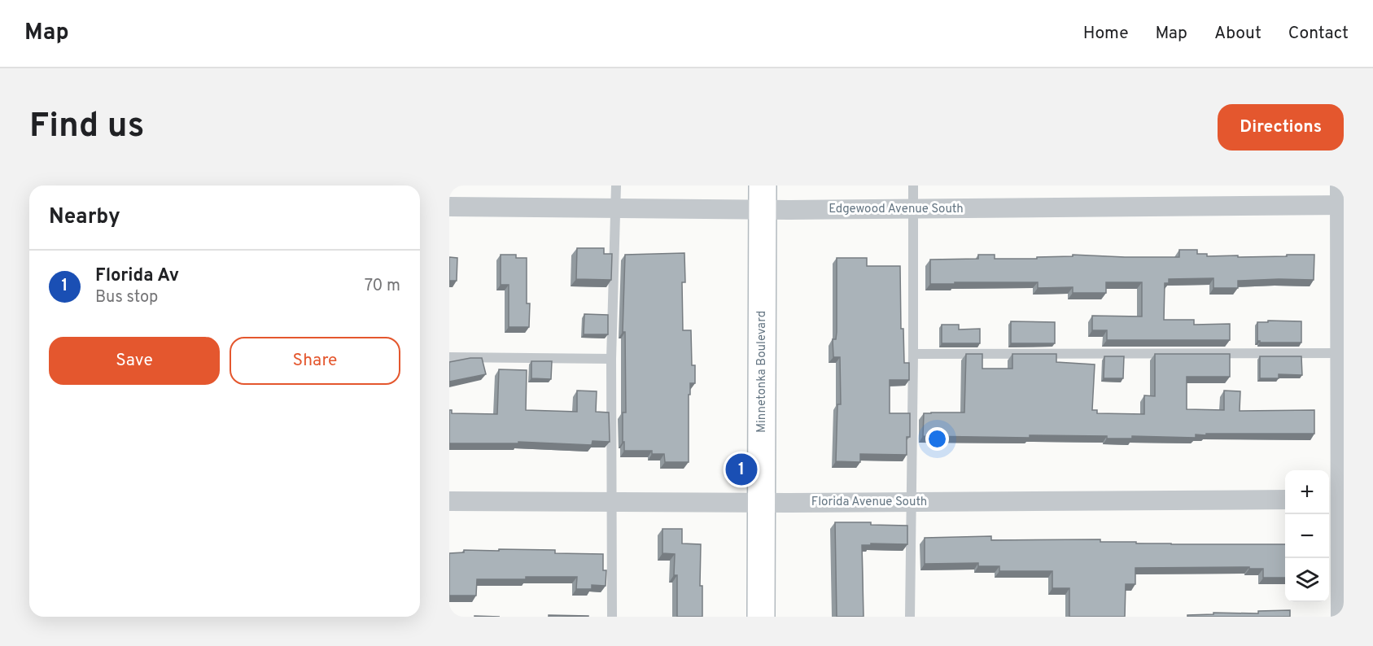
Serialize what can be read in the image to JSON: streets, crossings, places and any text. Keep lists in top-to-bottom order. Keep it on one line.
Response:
{"streets":{"main road":["Minnetonka Boulevard"],"street":["Edgewood Avenue South","Florida Avenue South"]},"crossings":[["Edgewood Avenue South","Minnetonka Boulevard"],["Minnetonka Boulevard","Florida Avenue South"]],"page":{"header":"Map","nav":["Home","Map","About","Contact"],"buttons":["Directions",["Save","Share"]],"title":"Find us","heading":"Nearby","list":[{"mark":"1","name":"Florida Av","note":"Bus stop","value":"70 m"}],"pins":"1","map_buttons":["+","−"]}}
